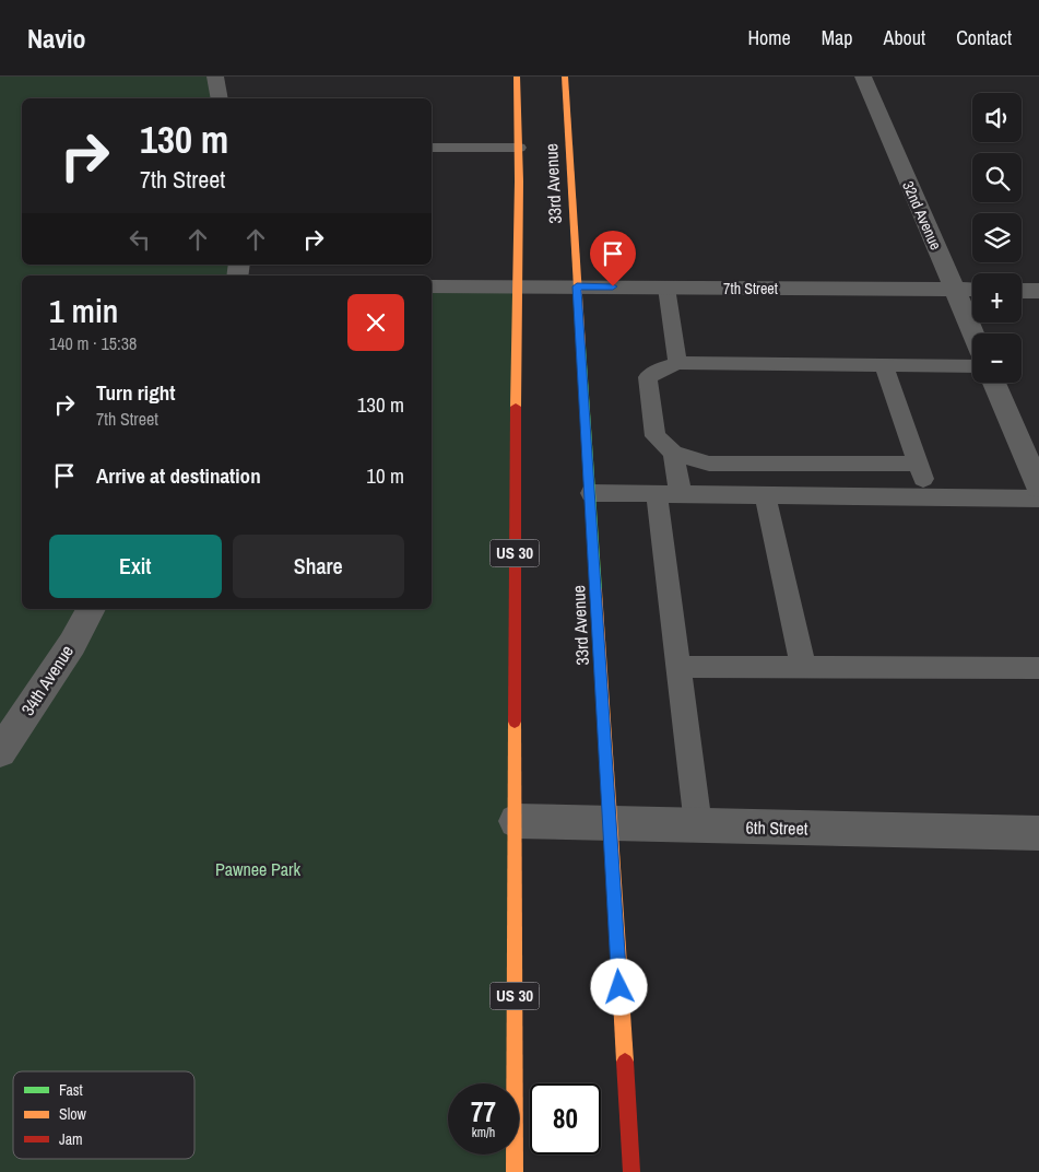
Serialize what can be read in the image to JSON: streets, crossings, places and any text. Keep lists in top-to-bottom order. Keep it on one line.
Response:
{"streets":{"highway":["33rd Avenue","US 30"],"street":["32nd Avenue","7th Street","34th Avenue","6th Street"]},"crossings":[["33rd Avenue","7th Street"],["33rd Avenue","6th Street"],["32nd Avenue","7th Street"]],"parks":["Pawnee Park"],"legend":["Fast","Slow","Jam"],"page":{"header":"Navio","nav":["Home","Map","About","Contact"],"map_buttons":["+","−"],"turn":["130 m","7th Street"],"heading":["1 min","140 m · 15:38"],"list":[{"name":"Turn right","note":"7th Street","value":"130 m"},{"name":"Arrive at destination","value":"10 m"}],"buttons":["Exit","Share"],"speed":"77 km/h","limit":"80"}}
